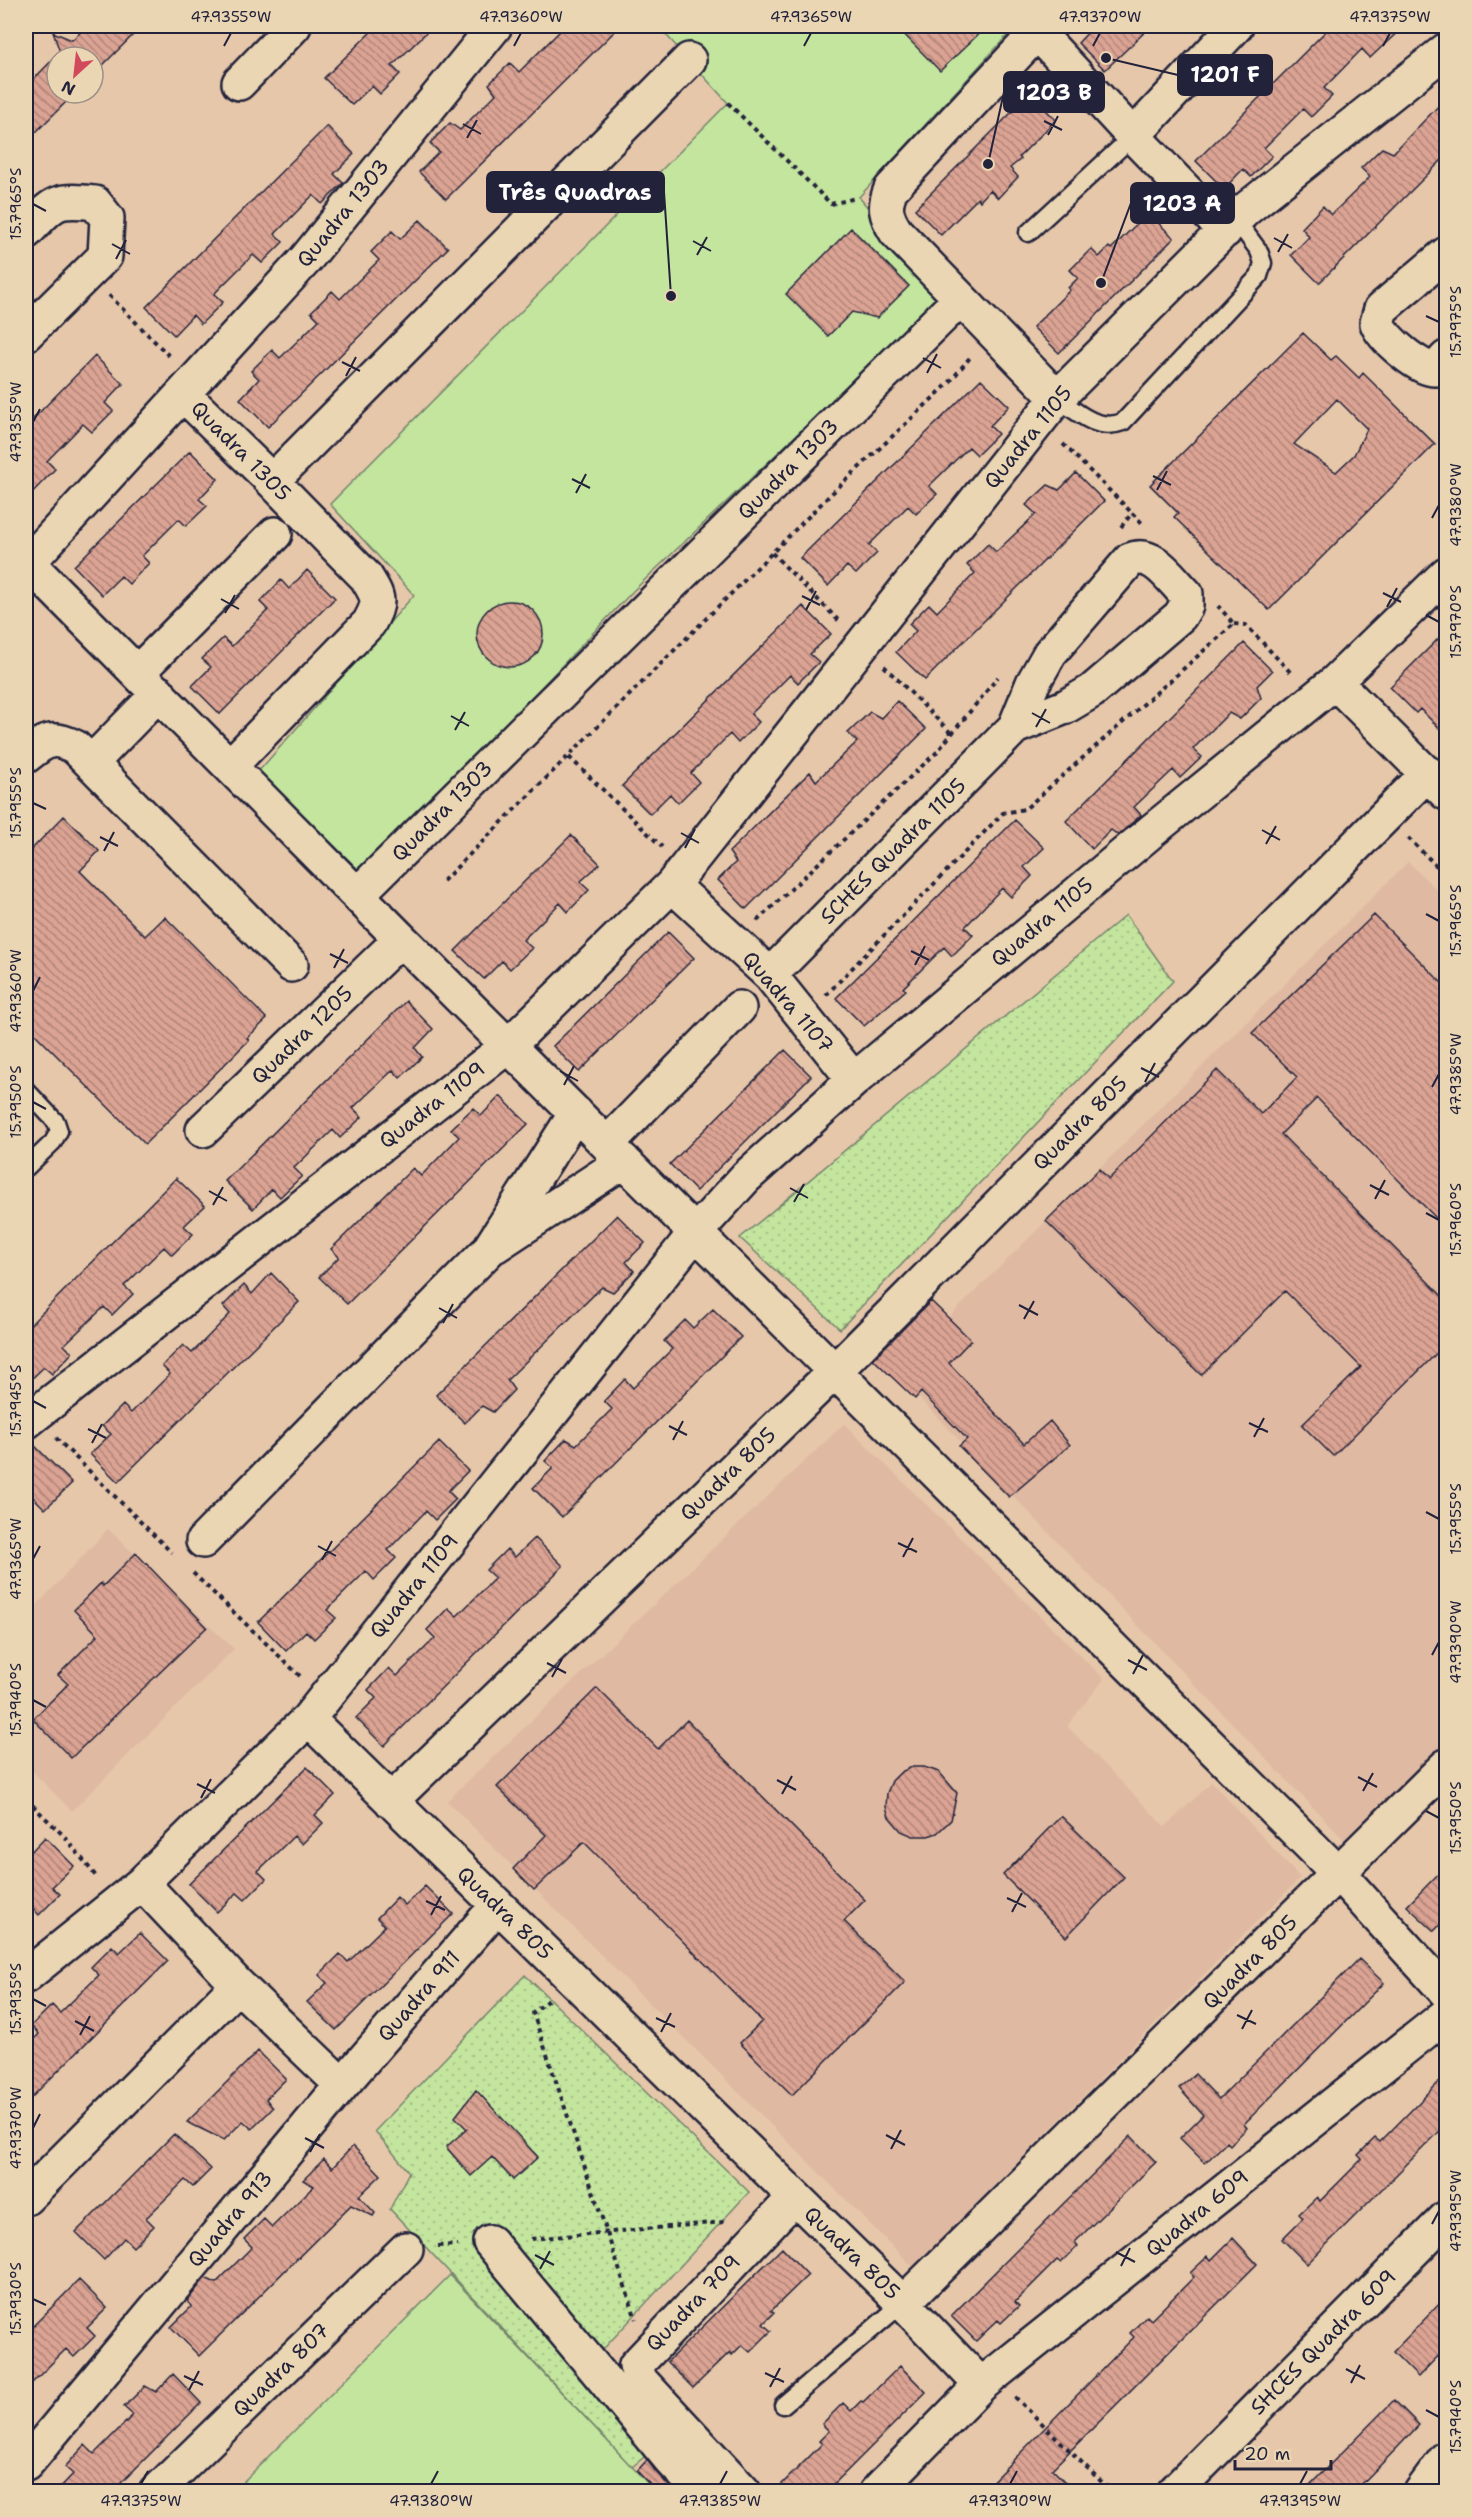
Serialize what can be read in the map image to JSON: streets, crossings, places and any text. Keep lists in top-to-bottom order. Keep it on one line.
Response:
{"streets":{"street":["Quadra 1303","Quadra 1105","Quadra 1305","SCHES Quadra 1105","Quadra 1107","Quadra 1205","Quadra 1109","Quadra 805","Quadra 911","Quadra 609","Quadra 913","Quadra 709","SHCES Quadra 609","Quadra 807"]},"crossings":[["Quadra 1303","Quadra 1305"],["Quadra 1105","Quadra 1107"],["SCHES Quadra 1105","Quadra 1107"],["Quadra 1109","Quadra 805"],["Quadra 805","Quadra 911"],["Quadra 805","Quadra 709"],["Quadra 911","Quadra 913"]],"places":["1201 F","1203 B","1203 A","Três Quadras"],"scale_bar":"20 m","north":"bottom left","coordinates":["47.9355°W","47.9360°W","47.9365°W","47.9370°W","47.9375°W","15.7965°S","15.7975°S","47.9380°W","15.7970°S","15.7955°S","47.9385°W","15.7950°S","15.7960°S","15.7945°S","47.9390°W","15.7940°S","15.7935°S","47.9395°W","15.7930°S"]}
